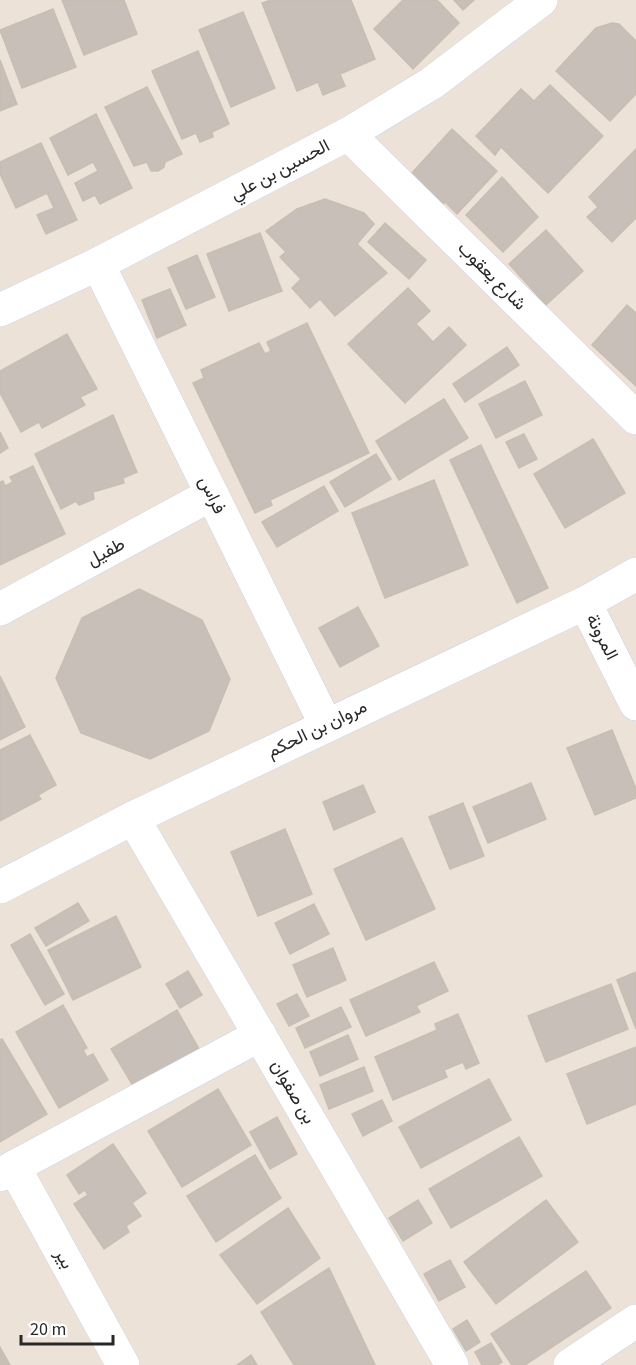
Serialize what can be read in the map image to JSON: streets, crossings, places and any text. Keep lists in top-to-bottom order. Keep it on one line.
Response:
{"streets":{"street":["الحسين بن علي","شارع يعقوب","فراس","طفيل","المرونة","مروان بن الحكم","بن صفوان","بير"]},"crossings":[["الحسين بن علي","شارع يعقوب"],["الحسين بن علي","فراس"],["فراس","طفيل"],["فراس","مروان بن الحكم"],["المرونة","مروان بن الحكم"],["مروان بن الحكم","بن صفوان"]],"scale_bar":"20 m"}
